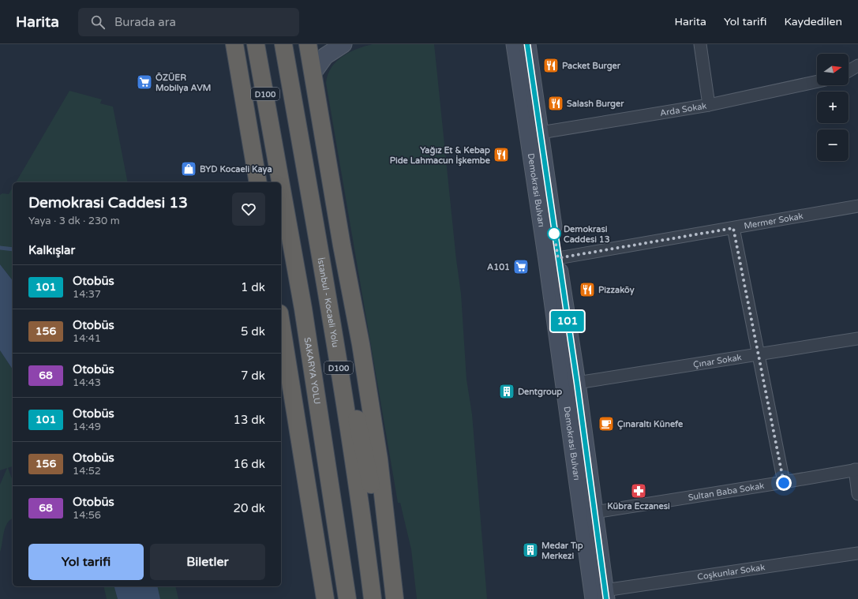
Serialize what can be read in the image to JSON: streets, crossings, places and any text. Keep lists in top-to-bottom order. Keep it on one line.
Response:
{"streets":{"highway":["D100","İstanbul - Kocaeli Yolu","SAKARYA YOLU"],"main road":["Demokrasi Bulvarı"],"street":["Arda Sokak","Mermer Sokak","Çınar Sokak","Sultan Baba Sokak","Coşkunlar Sokak"]},"crossings":[["Arda Sokak","Demokrasi Bulvarı"],["Demokrasi Bulvarı","Mermer Sokak"],["Demokrasi Bulvarı","Çınar Sokak"],["Demokrasi Bulvarı","Sultan Baba Sokak"],["Demokrasi Bulvarı","Coşkunlar Sokak"]],"places":{"restaurant":["Packet Burger","Salash Burger","Yağız Et & Kebap Pide Lahmacun İşkembe","Pizzaköy"],"supermarket":["ÖZÜER Mobilya AVM","A101"],"shop":["BYD Kocaeli Kaya"],"other":["Demokrasi Caddesi 13"],"building":["Dentgroup","Medar Tıp Merkezi"],"cafe":["Çınaraltı Künefe"],"pharmacy":["Kübra Eczanesi"]},"lines":["bus line 101"],"north":"right","page":{"header":"Harita","search":"Burada ara","nav":["Harita","Yol tarifi","Kaydedilen"],"on_map":"101","map_buttons":["+","−"],"heading":[["Demokrasi Caddesi 13","Yaya · 3 dk · 230 m"],"Kalkışlar"],"list":[{"mark":"101","name":"Otobüs","note":"14:37","value":"1 dk"},{"mark":"156","name":"Otobüs","note":"14:41","value":"5 dk"},{"mark":"68","name":"Otobüs","note":"14:43","value":"7 dk"},{"mark":"101","name":"Otobüs","note":"14:49","value":"13 dk"},{"mark":"156","name":"Otobüs","note":"14:52","value":"16 dk"},{"mark":"68","name":"Otobüs","note":"14:56","value":"20 dk"}],"buttons":["Yol tarifi","Biletler"]}}
